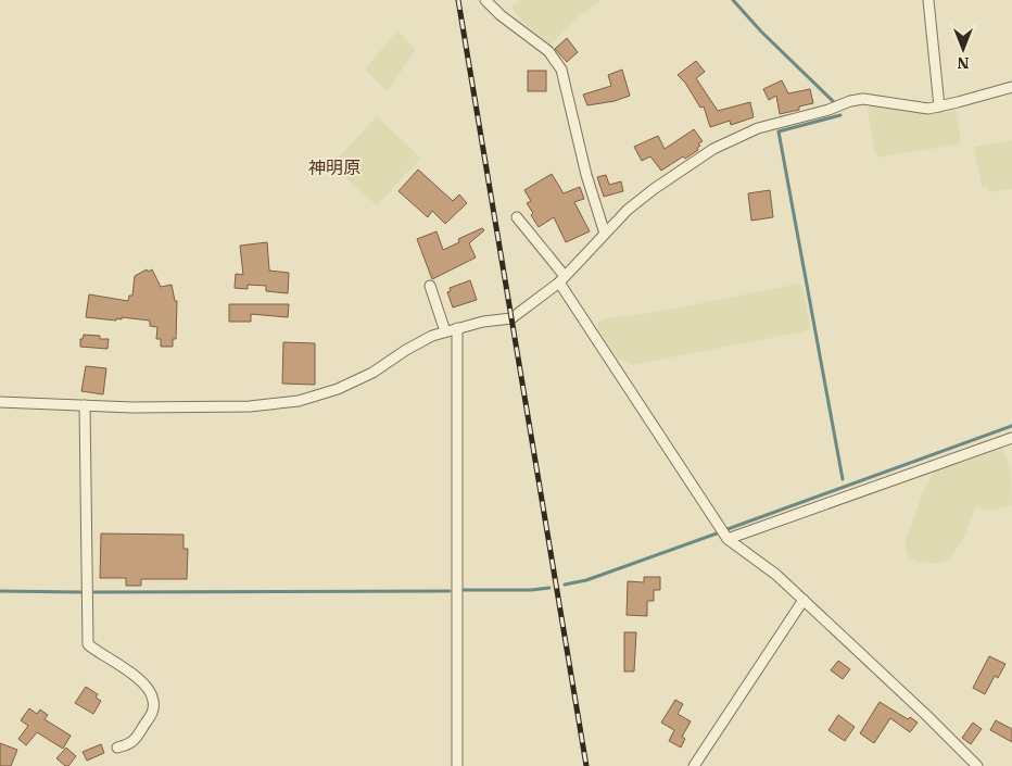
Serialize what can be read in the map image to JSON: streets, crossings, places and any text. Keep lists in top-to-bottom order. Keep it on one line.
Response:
{"districts":["神明原"],"north":"bottom"}
